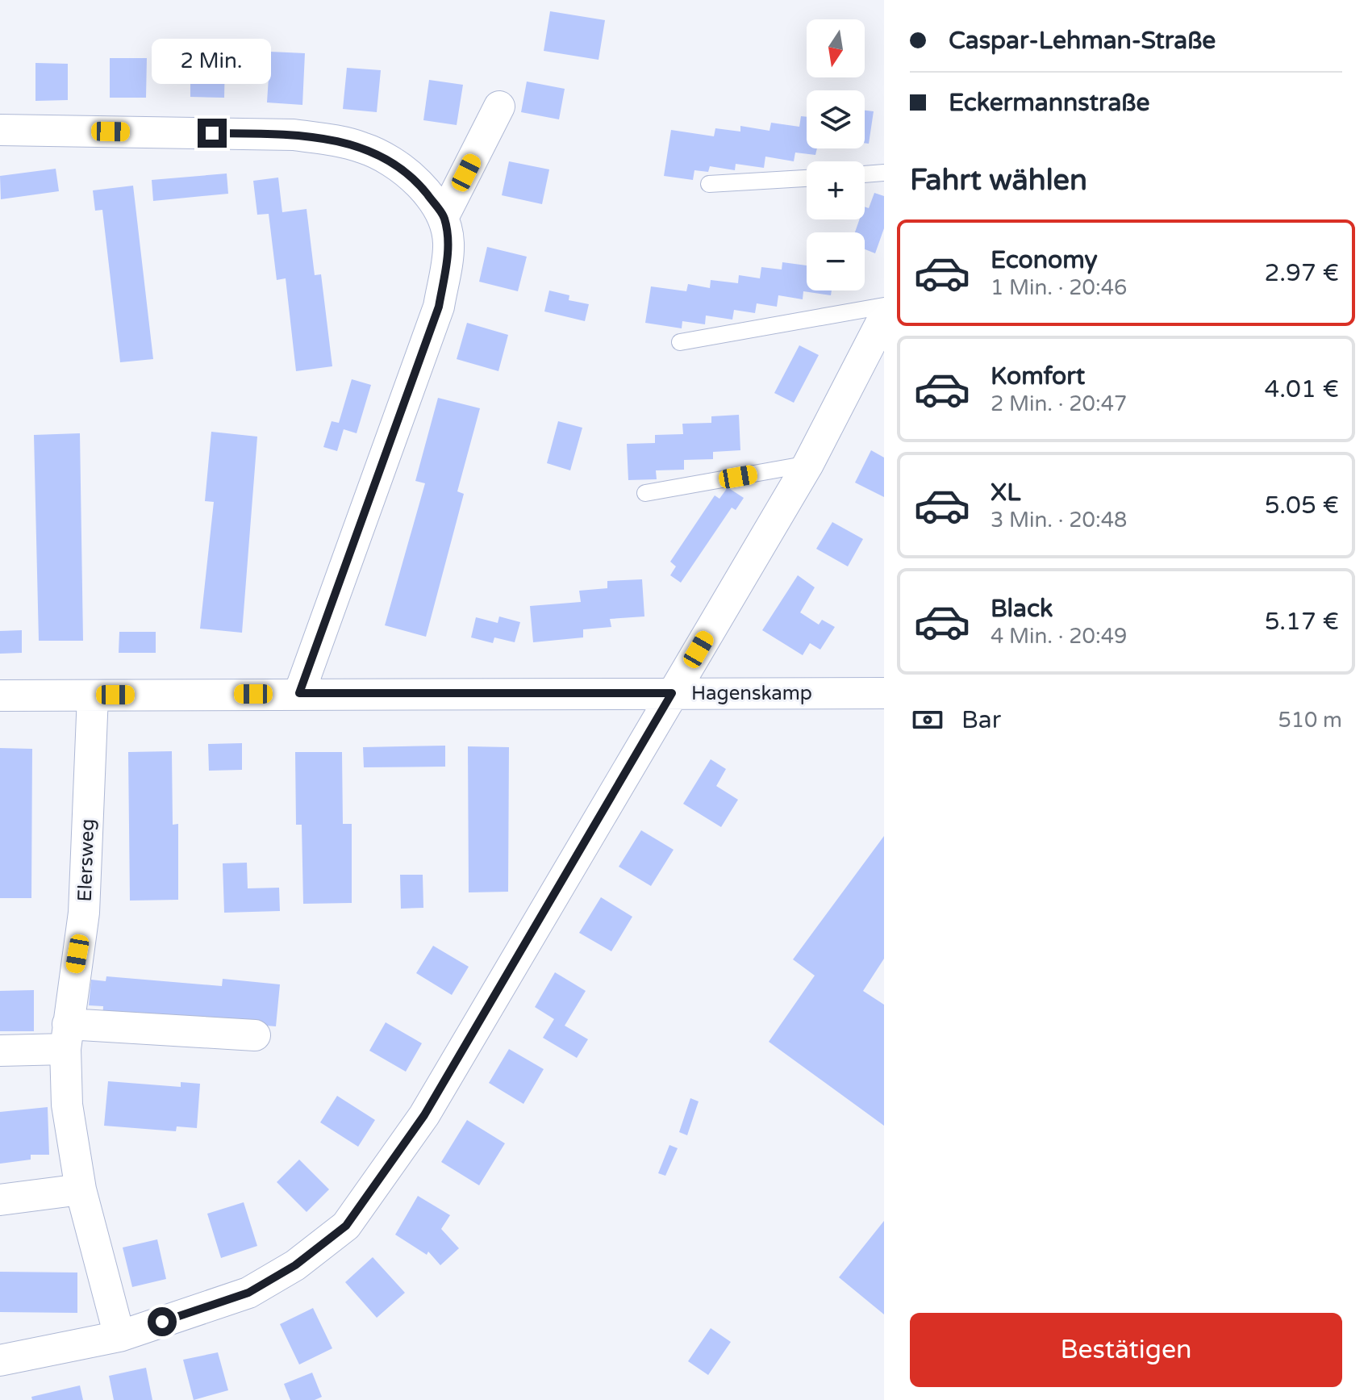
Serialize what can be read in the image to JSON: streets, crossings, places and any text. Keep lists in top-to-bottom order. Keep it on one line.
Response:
{"streets":{"street":["Hagenskamp","Elersweg"]},"crossings":[["Hagenskamp","Elersweg"]],"north":"bottom","page":{"banner":["Caspar-Lehman-Straße","Eckermannstraße"],"map_buttons":["+","−"],"bubble":"2 Min.","heading":"Fahrt wählen","list":[{"name":"Economy","note":"1 Min. · 20:46","value":"2.97 €"},{"name":"Komfort","note":"2 Min. · 20:47","value":"4.01 €"},{"name":"XL","note":"3 Min. · 20:48","value":"5.05 €"},{"name":"Black","note":"4 Min. · 20:49","value":"5.17 €"}],"pay":["Bar","510 m"],"buttons":"Bestätigen"}}
